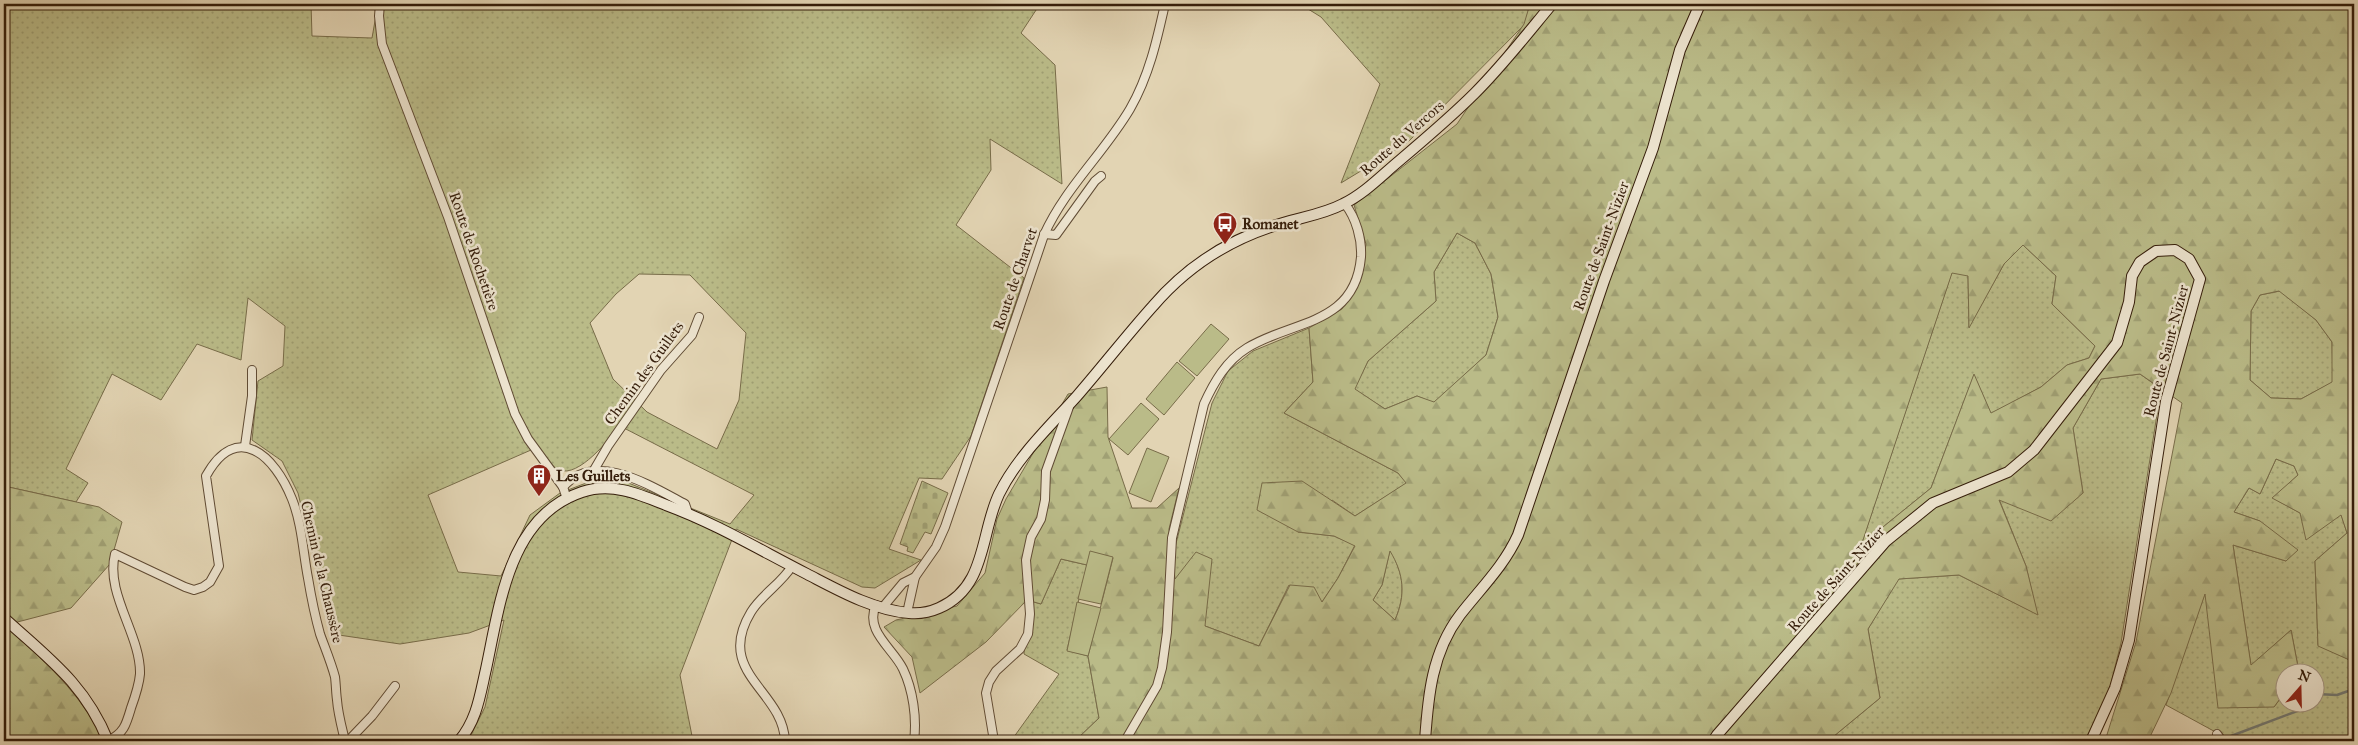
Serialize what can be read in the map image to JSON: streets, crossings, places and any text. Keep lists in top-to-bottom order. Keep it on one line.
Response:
{"streets":{"main road":["Route du Vercors","Route de Saint-Nizier"],"street":["Route de Rochetière","Route de Charvet","Chemin des Guillets","Chemin de la Chaussère"]},"crossings":[["Route du Vercors","Route de Charvet"]],"places":{"bus stop":["Romanet"],"building":["Les Guillets"]},"north":"top"}
